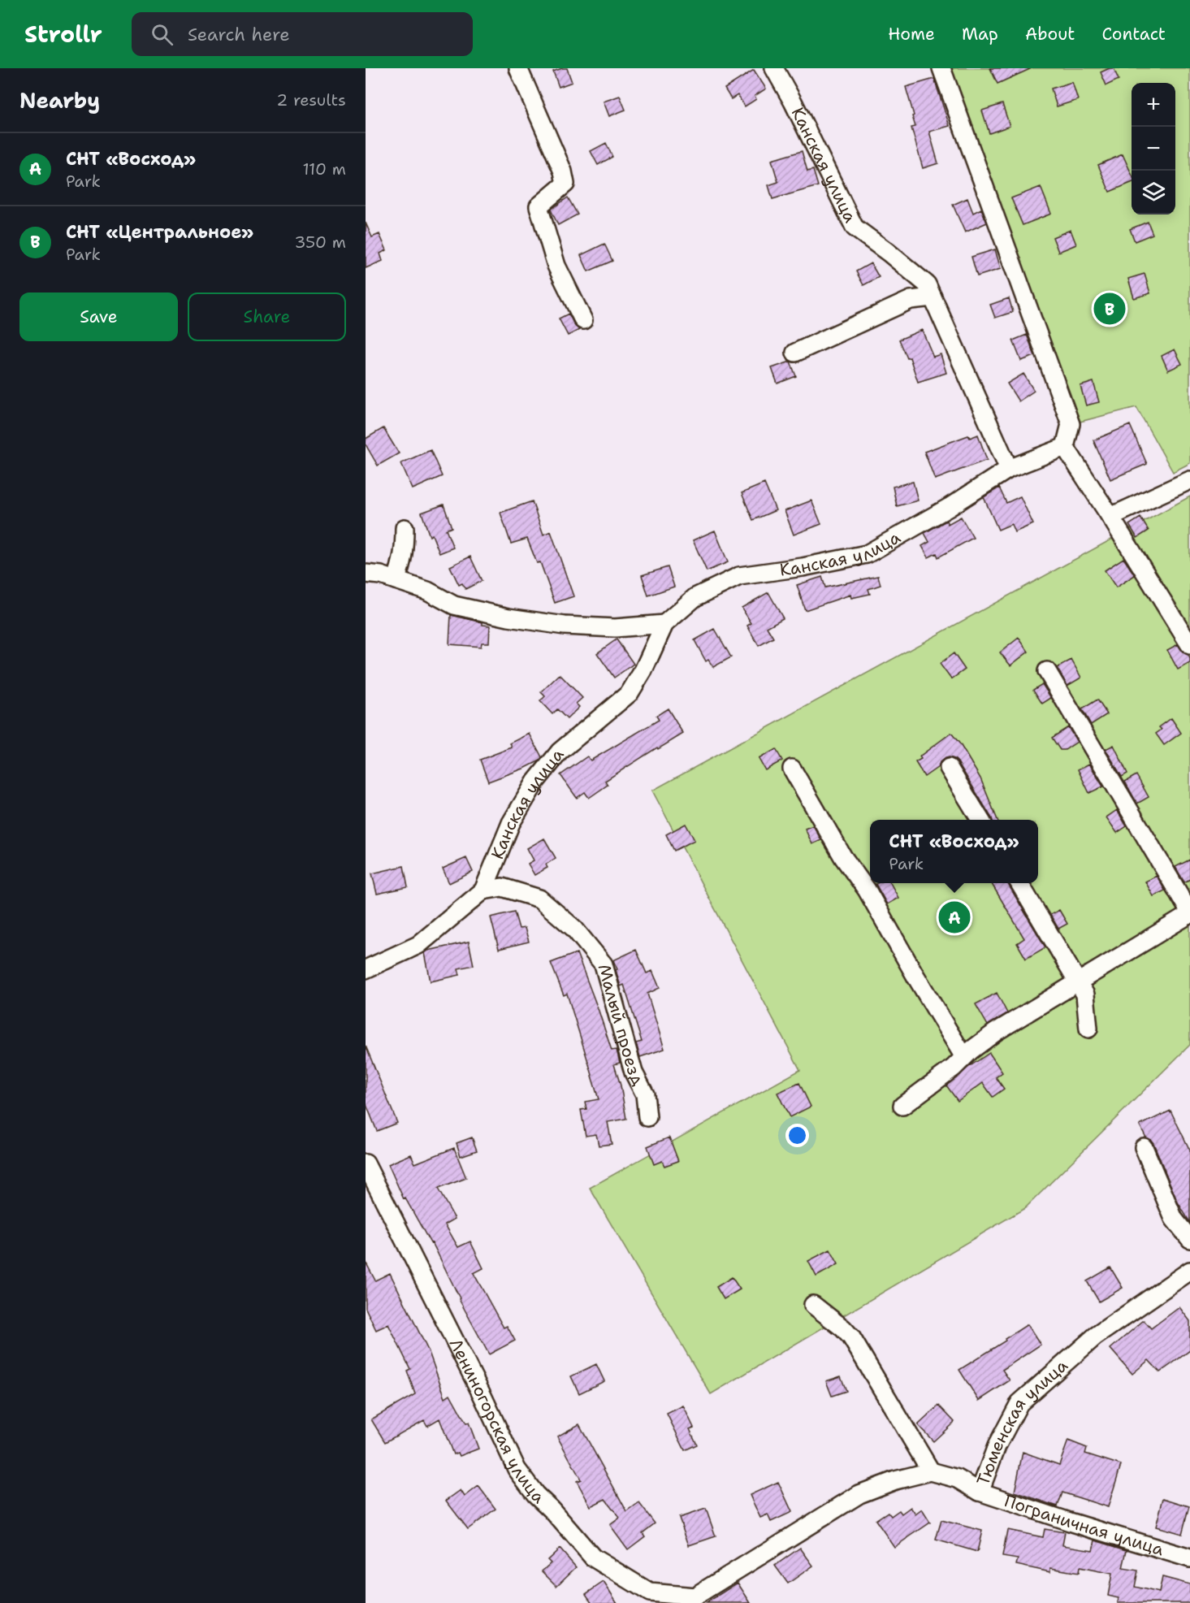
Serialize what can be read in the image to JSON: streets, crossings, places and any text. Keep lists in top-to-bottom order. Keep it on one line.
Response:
{"streets":{"street":["Канская улица","Малый проезд","Лениногорская улица","Тюменская улица","Пограничная улица"]},"crossings":[["Канская улица","Малый проезд"],["Лениногорская улица","Тюменская улица"],["Тюменская улица","Пограничная улица"]],"page":{"header":"Strollr","search":"Search here","nav":["Home","Map","About","Contact"],"heading":["Nearby","2 results"],"map_buttons":["+","−"],"list":[{"mark":"A","name":"СНТ «Восход»","note":"Park","value":"110 m"},{"mark":"B","name":"СНТ «Центральное»","note":"Park","value":"350 m"}],"buttons":["Save","Share"],"pins":["B","A"],"popup":["СНТ «Восход»","Park"]}}
